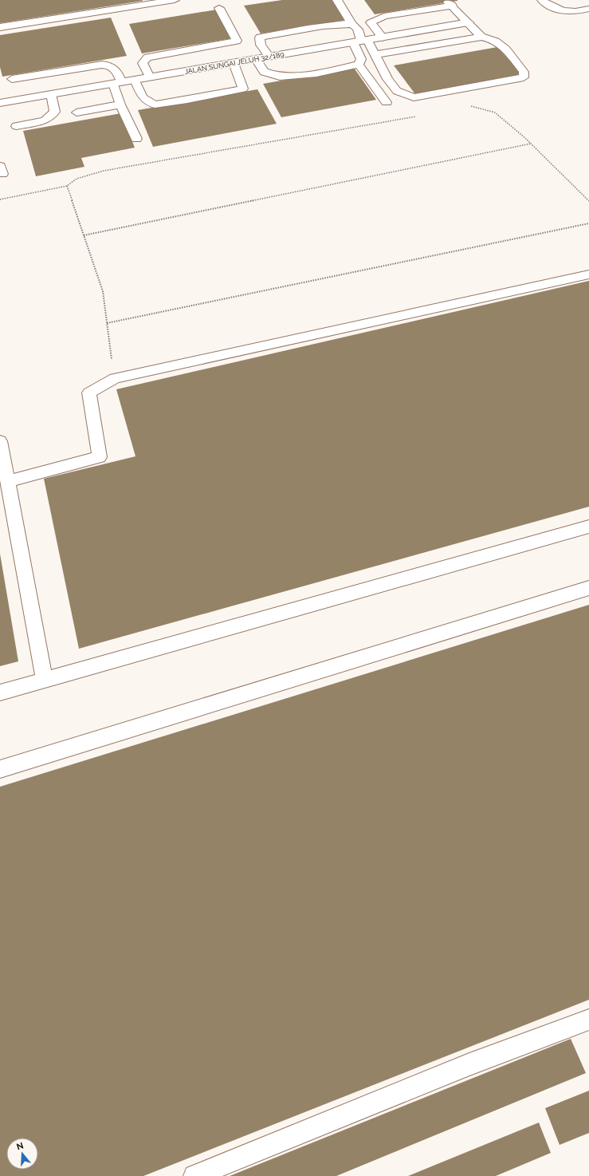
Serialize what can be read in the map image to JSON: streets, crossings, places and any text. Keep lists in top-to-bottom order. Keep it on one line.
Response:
{"streets":{"street":["JALAN SUNGAI JELUH 32/189"]},"north":"top"}
